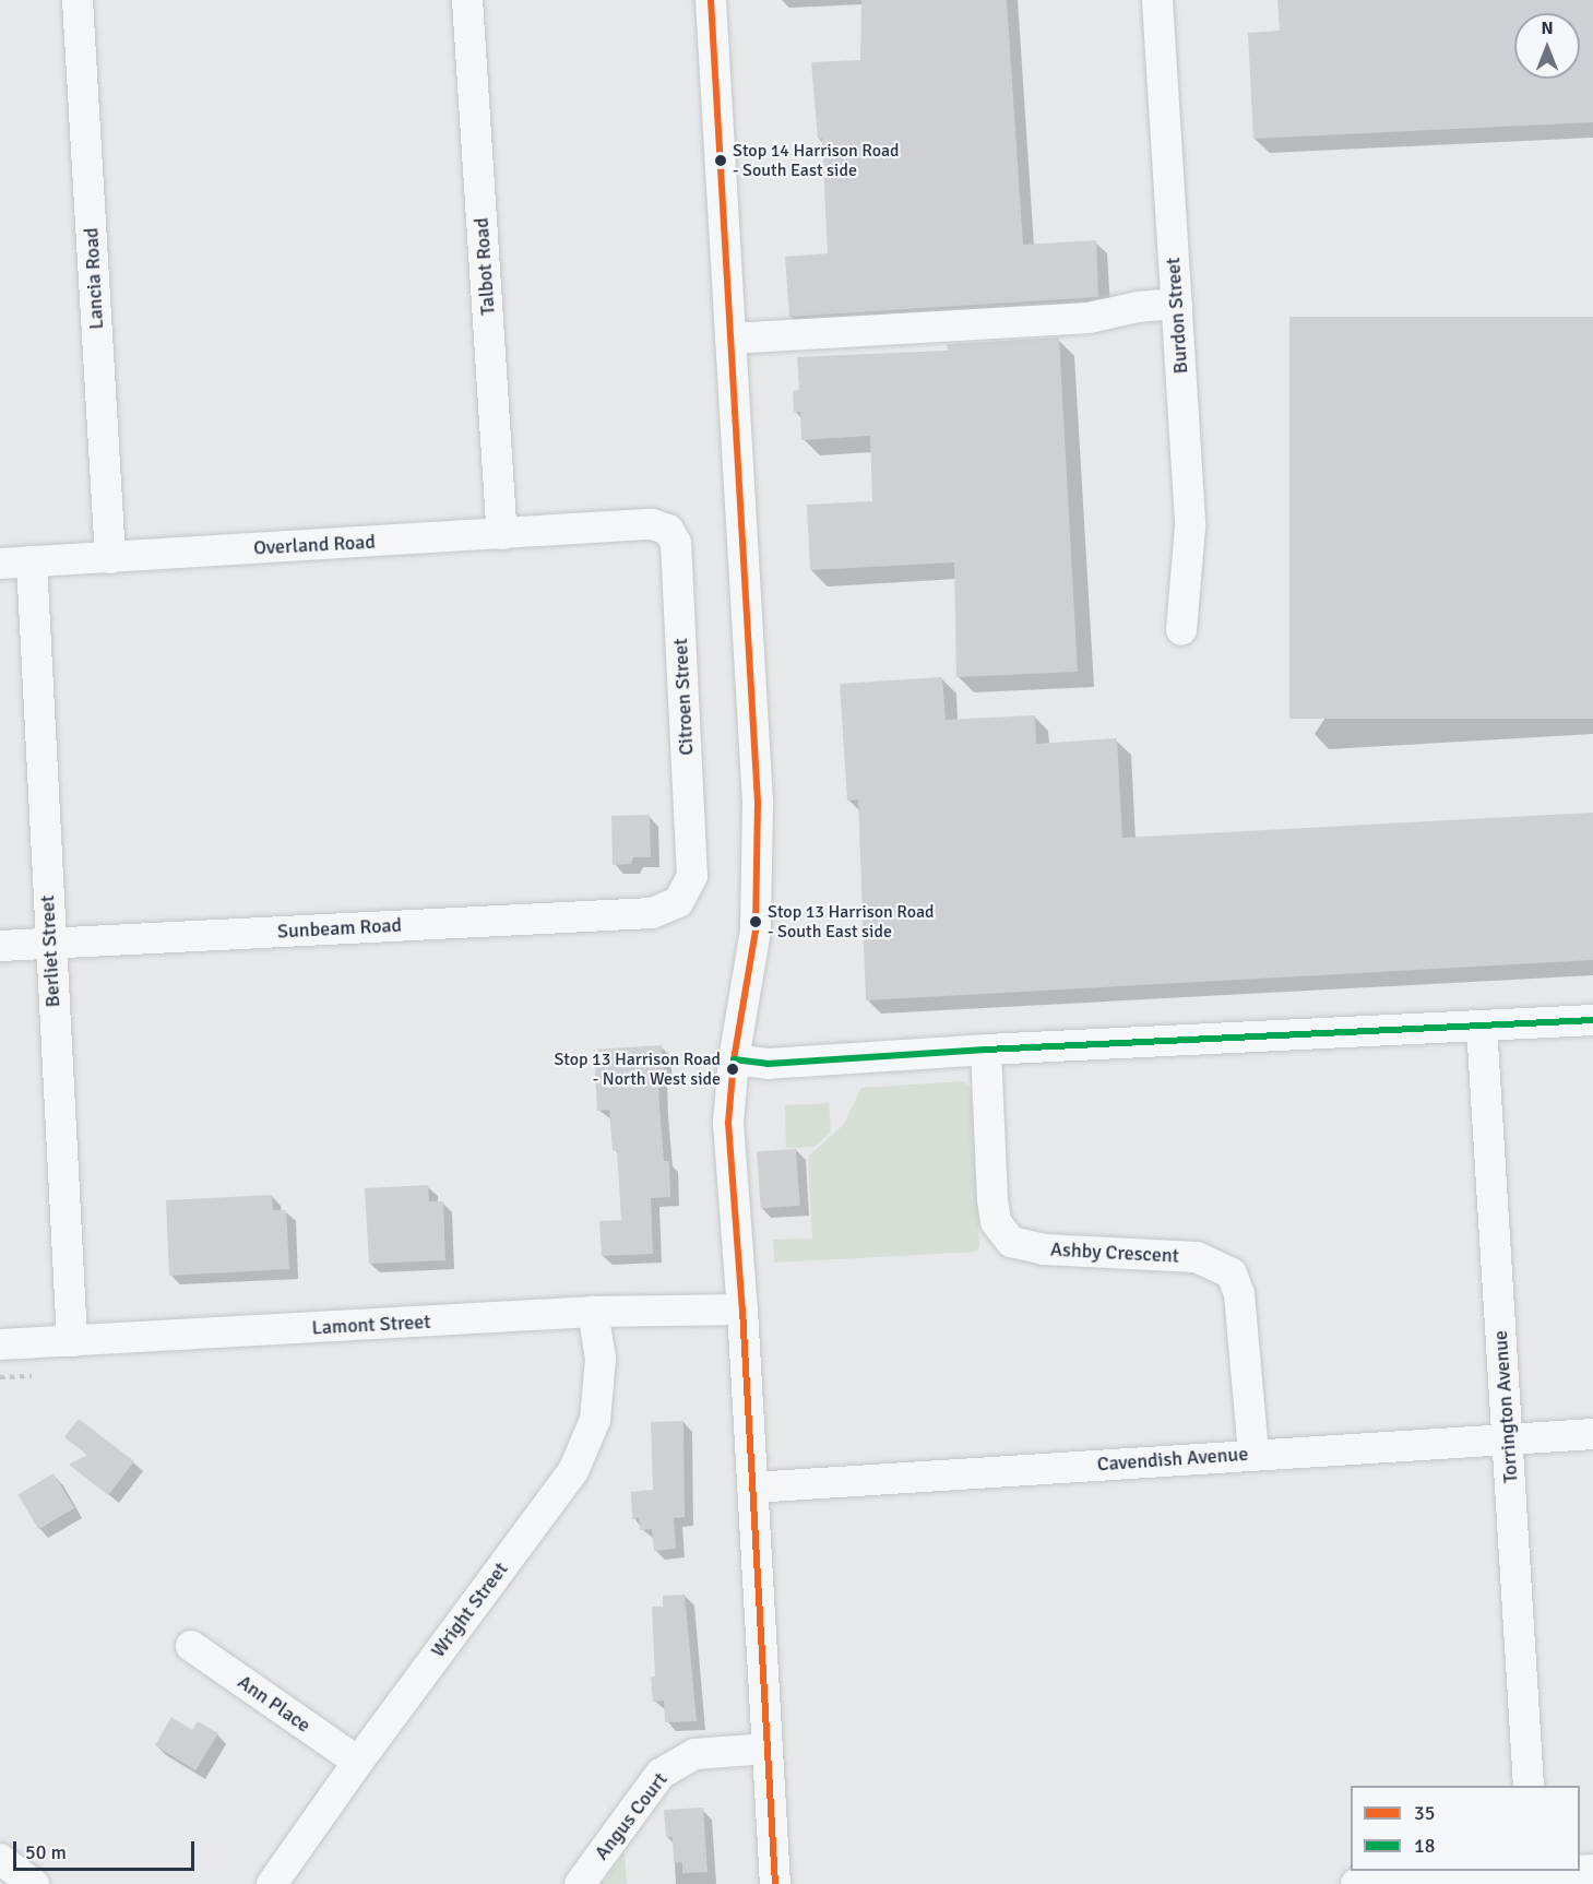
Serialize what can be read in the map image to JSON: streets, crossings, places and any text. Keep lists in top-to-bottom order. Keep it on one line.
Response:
{"streets":{"street":["Talbot Road","Lancia Road","Burdon Street","Overland Road","Citroen Street","Sunbeam Road","Berliet Street","Ashby Crescent","Lamont Street","Torrington Avenue","Cavendish Avenue","Wright Street","Ann Place","Angus Court"]},"crossings":[["Talbot Road","Overland Road"],["Lancia Road","Overland Road"],["Overland Road","Citroen Street"],["Overland Road","Berliet Street"],["Citroen Street","Sunbeam Road"],["Sunbeam Road","Berliet Street"],["Berliet Street","Lamont Street"],["Ashby Crescent","Cavendish Avenue"],["Lamont Street","Wright Street"],["Torrington Avenue","Cavendish Avenue"],["Wright Street","Ann Place"]],"places":["Stop 14 Harrison Road - South East side","Stop 13 Harrison Road - South East side","Stop 13 Harrison Road - North West side"],"lines":["transit line 35","transit line 18"],"legend":["35","18"],"scale_bar":"50 m","north":"top"}
